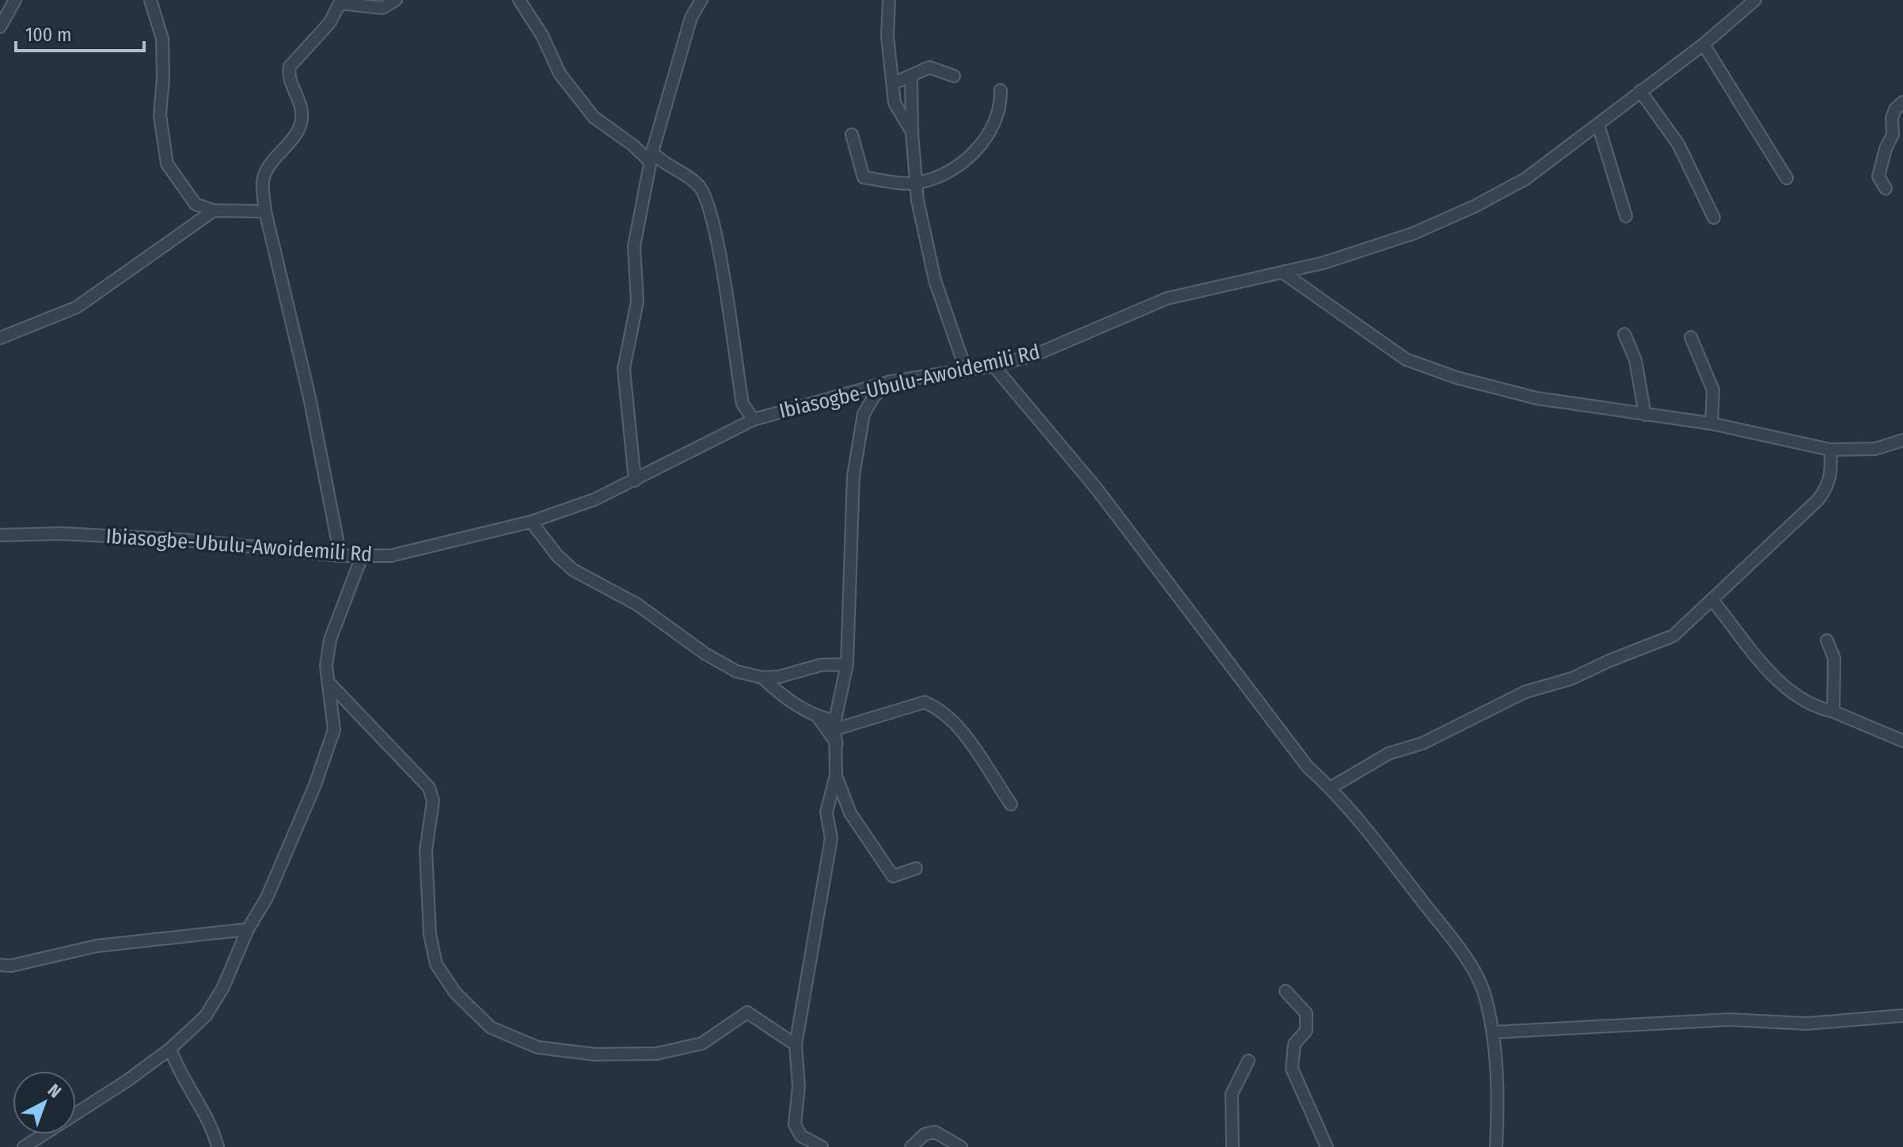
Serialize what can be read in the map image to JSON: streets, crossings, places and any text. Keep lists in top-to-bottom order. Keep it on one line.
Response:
{"streets":{"street":["Ibiasogbe-Ubulu-Awoidemili Rd"]},"scale_bar":"100 m","north":"top right"}
